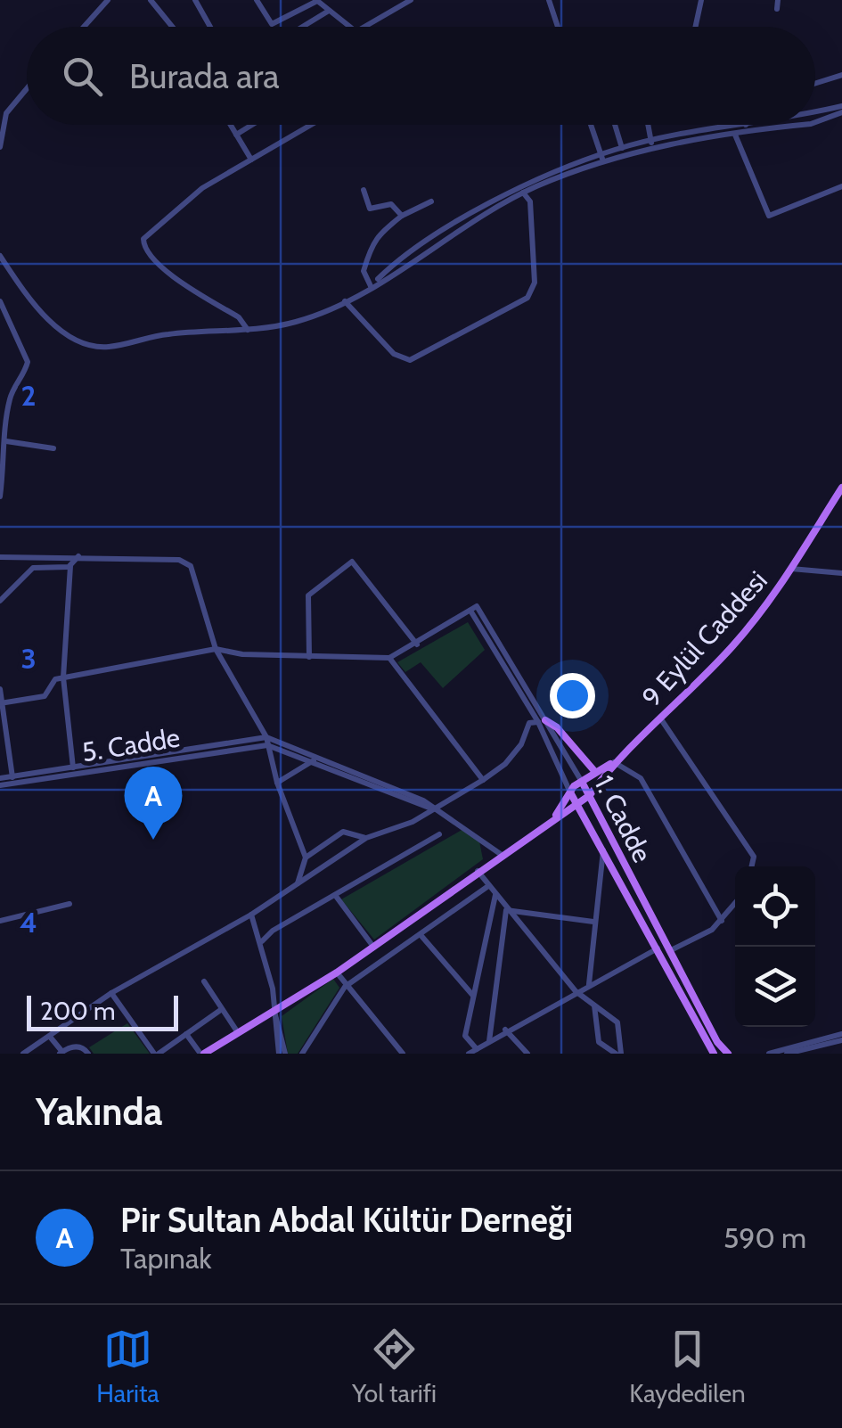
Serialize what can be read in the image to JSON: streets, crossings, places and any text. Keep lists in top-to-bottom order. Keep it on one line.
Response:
{"streets":{"main road":["9 Eylül Caddesi","1. Cadde"],"street":["5. Cadde"]},"crossings":[["9 Eylül Caddesi","1. Cadde"]],"scale_bar":"200 m","page":{"search":"Burada ara","pins":"A","scale":"200 m","heading":"Yakında","list":[{"mark":"A","name":"Pir Sultan Abdal Kültür Derneği","note":"Tapınak","value":"590 m"}],"nav":["Harita","Yol tarifi","Kaydedilen"]},"grid":{"rows":["2","3","4"]}}
